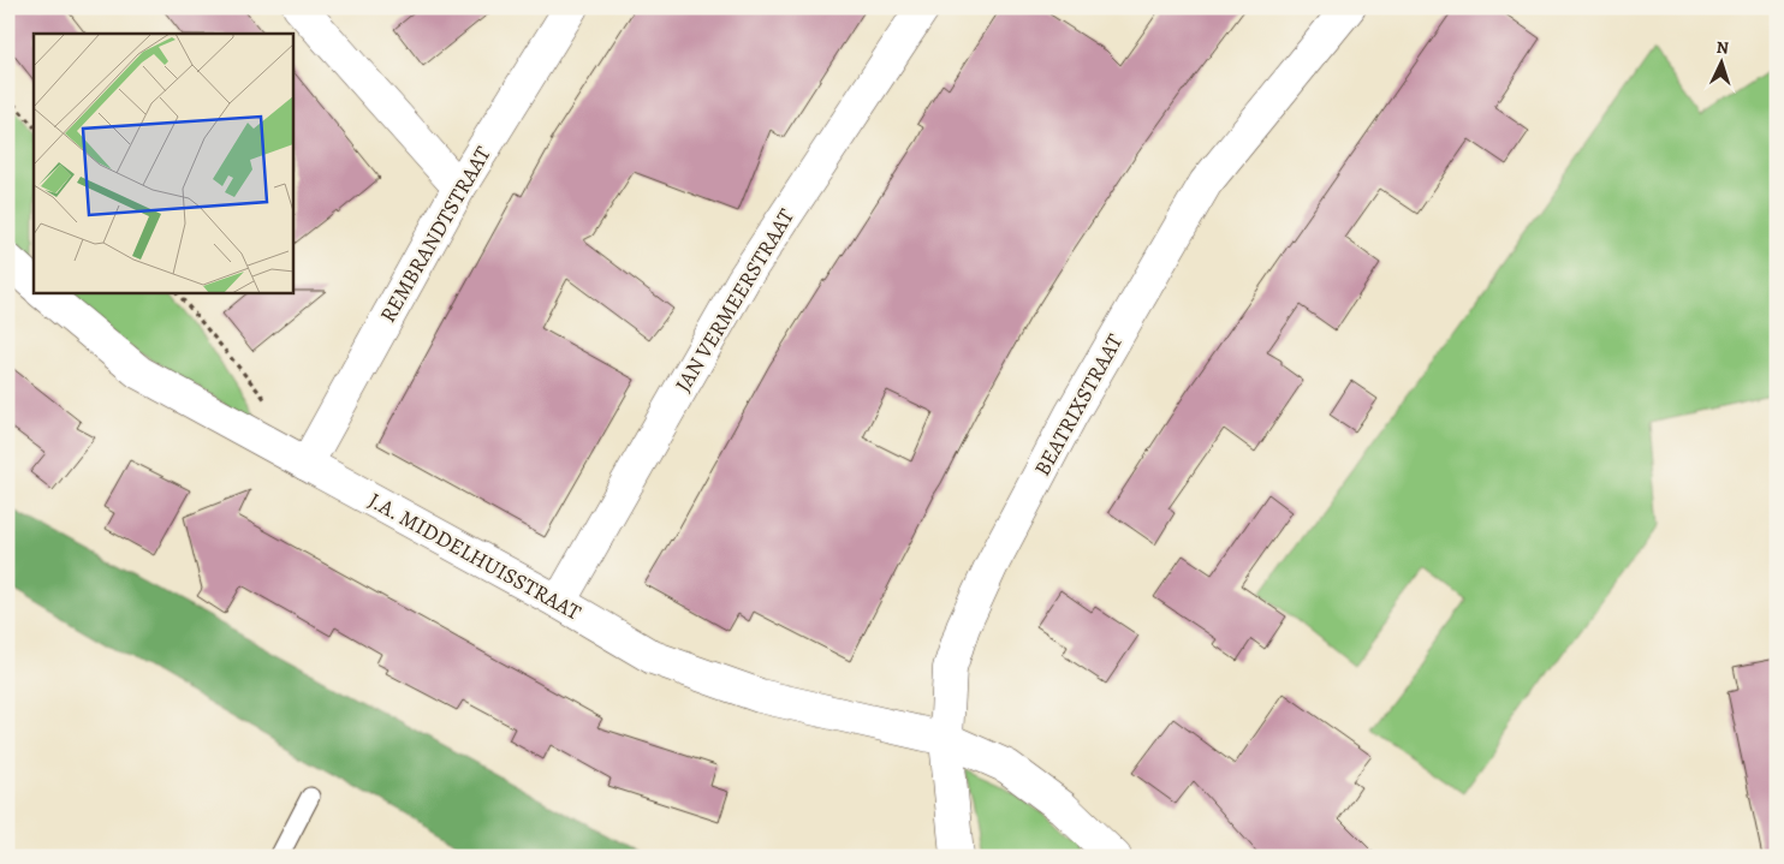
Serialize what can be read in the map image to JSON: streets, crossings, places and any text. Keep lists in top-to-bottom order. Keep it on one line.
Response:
{"streets":{"street":["REMBRANDTSTRAAT","JAN VERMEERSTRAAT","BEATRIXSTRAAT","J.A. MIDDELHUISSTRAAT"]},"crossings":[["REMBRANDTSTRAAT","J.A. MIDDELHUISSTRAAT"],["JAN VERMEERSTRAAT","J.A. MIDDELHUISSTRAAT"],["BEATRIXSTRAAT","J.A. MIDDELHUISSTRAAT"]],"north":"top"}
